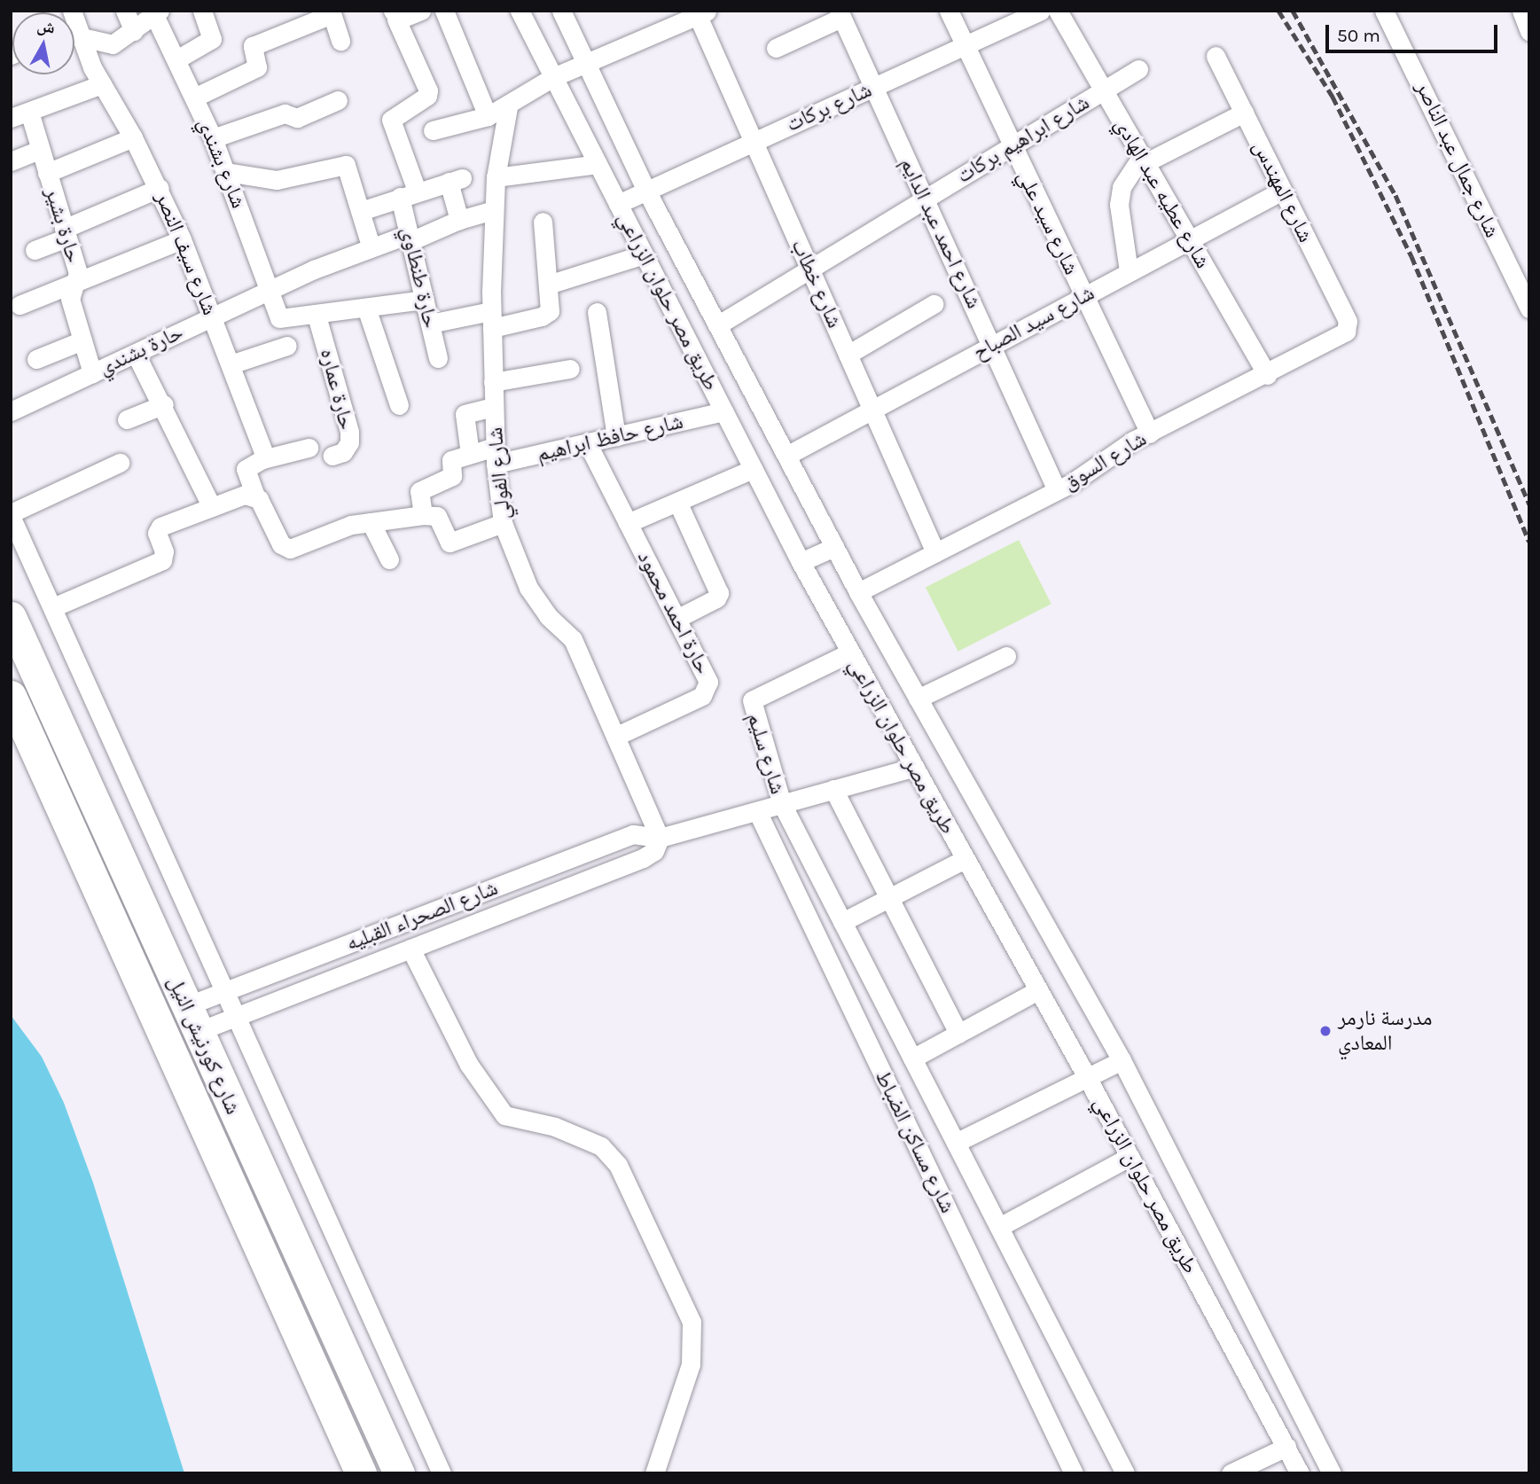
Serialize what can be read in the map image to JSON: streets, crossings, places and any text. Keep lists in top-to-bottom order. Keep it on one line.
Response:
{"streets":{"highway":["شارع كورنيش النيل"],"street":["شارع بركات","شارع ابراهيم بركات","شارع جمال عبد الناصر","شارع بشندي","شارع المهندس","شارع عطيه عبد الهادي","شارع سيد علي","حارة بشير","شارع احمد عبد الدايم","شارع سيف النصر","حارة طنطاوي","شارع خطاب","طريق مصر حلوان الزراعي","شارع سيد الصباح","حارة بشندي","حارة عماره","شارع حافظ ابراهيم","شارع السوق","شارع الفولي","حارة احمد محمود","شارع سليم","شارع الصحراء القبليه","شارع مساكن الضباط"]},"crossings":[["شارع بركات","شارع سيد علي"],["شارع بركات","شارع احمد عبد الدايم"],["شارع بركات","شارع خطاب"],["شارع بركات","طريق مصر حلوان الزراعي"],["شارع ابراهيم بركات","شارع عطيه عبد الهادي"],["شارع ابراهيم بركات","شارع سيد علي"],["شارع ابراهيم بركات","شارع احمد عبد الدايم"],["شارع ابراهيم بركات","شارع خطاب"],["شارع ابراهيم بركات","طريق مصر حلوان الزراعي"],["شارع بشندي","حارة بشندي"],["شارع بشندي","حارة عماره"],["شارع المهندس","شارع سيد الصباح"],["شارع المهندس","شارع السوق"],["شارع عطيه عبد الهادي","شارع سيد الصباح"],["شارع عطيه عبد الهادي","شارع السوق"],["شارع سيد علي","شارع سيد الصباح"],["شارع سيد علي","شارع السوق"],["حارة بشير","حارة بشندي"],["شارع احمد عبد الدايم","شارع سيد الصباح"],["شارع احمد عبد الدايم","شارع السوق"],["شارع سيف النصر","حارة بشندي"],["حارة طنطاوي","حارة بشندي"],["شارع خطاب","شارع سيد الصباح"],["شارع خطاب","شارع السوق"],["طريق مصر حلوان الزراعي","شارع سيد الصباح"],["طريق مصر حلوان الزراعي","شارع حافظ ابراهيم"],["طريق مصر حلوان الزراعي","شارع السوق"],["طريق مصر حلوان الزراعي","شارع سليم"],["طريق مصر حلوان الزراعي","شارع الصحراء القبليه"],["حارة بشندي","شارع الفولي"],["شارع حافظ ابراهيم","شارع الفولي"],["شارع حافظ ابراهيم","حارة احمد محمود"],["شارع الفولي","حارة احمد محمود"],["شارع الفولي","شارع الصحراء القبليه"],["شارع سليم","شارع الصحراء القبليه"],["شارع الصحراء القبليه","شارع كورنيش النيل"],["شارع الصحراء القبليه","شارع مساكن الضباط"]],"places":["مدرسة نارمر المعادي"],"scale_bar":"50 m","north":"top"}
